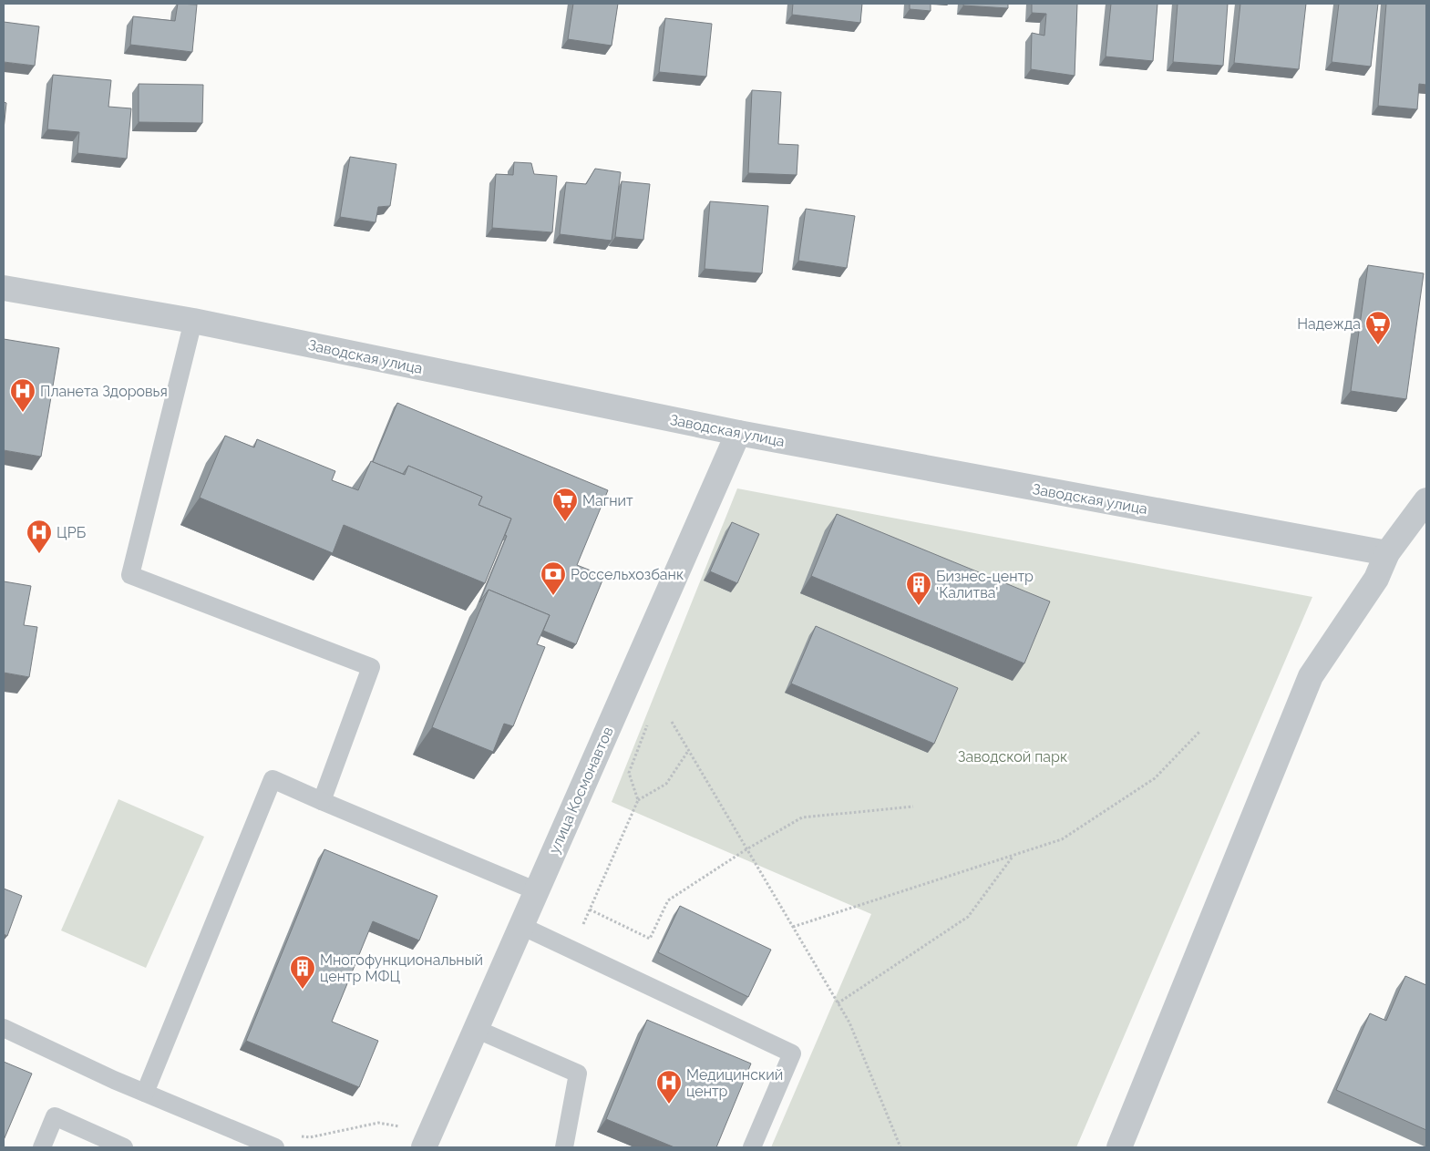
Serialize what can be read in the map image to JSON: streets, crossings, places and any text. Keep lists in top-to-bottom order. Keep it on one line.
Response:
{"streets":{"street":["Заводская улица","улица Космонавтов"]},"crossings":[["Заводская улица","улица Космонавтов"]],"parks":["Заводской парк"],"places":{"supermarket":["Надежда","Магнит"],"hospital":["Планета Здоровья","ЦРБ","Медицинский центр"],"bank":["Россельхозбанк"],"building":["Бизнес-центр 'Калитва'","Многофункциональный центр МФЦ"]}}
